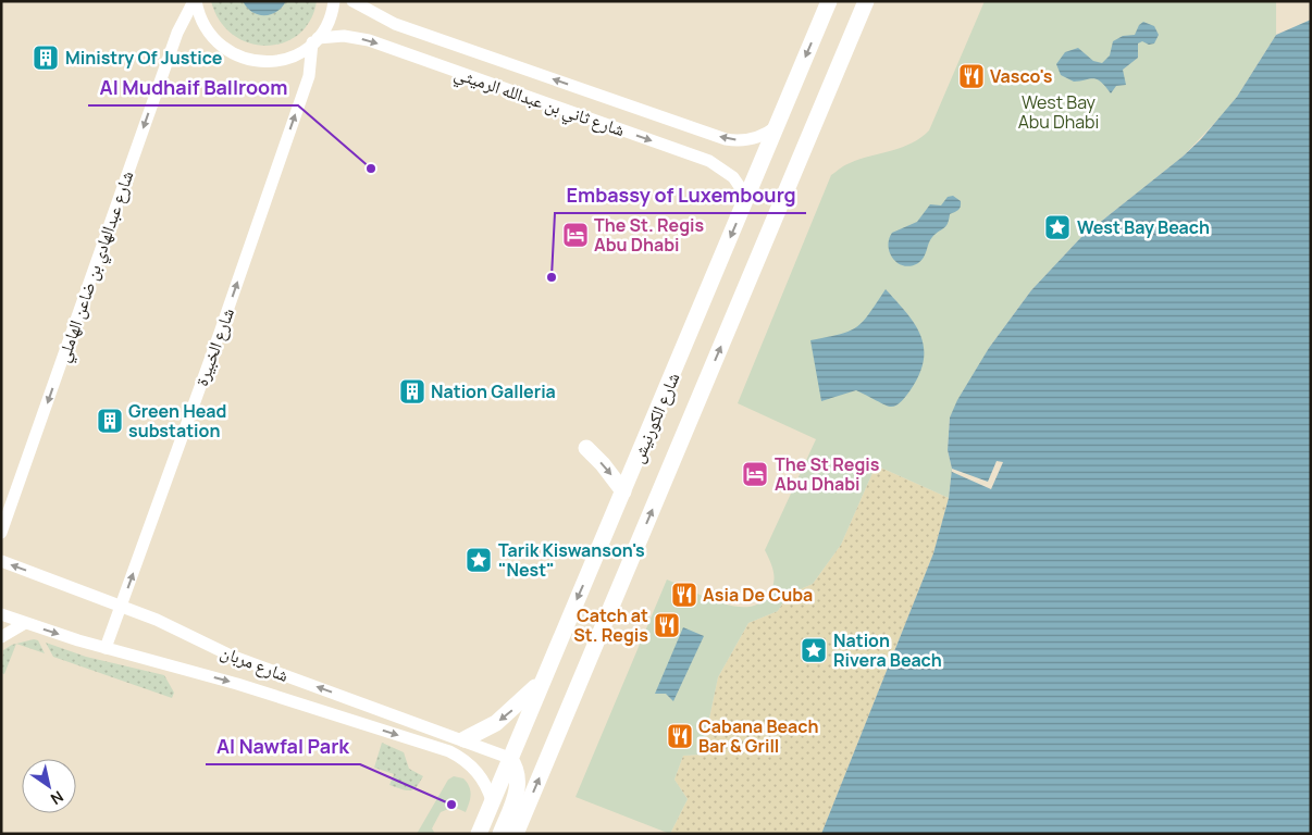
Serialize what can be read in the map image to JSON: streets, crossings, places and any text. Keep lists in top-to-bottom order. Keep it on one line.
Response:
{"streets":{"main road":["شارع الكورنيش"],"street":["شارع ثاني بن عبدالله الرميثي","شارع عبدالهادي بن ضاعن الهاملي","شارع الخبيرة","شارع مربان"]},"crossings":[["شارع ثاني بن عبدالله الرميثي","شارع الخبيرة"],["شارع ثاني بن عبدالله الرميثي","شارع الكورنيش"],["شارع الخبيرة","شارع مربان"],["شارع الكورنيش","شارع مربان"]],"one_way":["شارع عبدالهادي بن ضاعن الهاملي","شارع الخبيرة"],"parks":["West Bay Abu Dhabi"],"places":{"building":["Ministry Of Justice","Nation Galleria","Green Head substation"],"restaurant":["Vasco's","Asia De Cuba","Catch at St. Regis","Cabana Beach Bar & Grill"],"other":["Al Mudhaif Ballroom","Embassy of Luxembourg","Al Nawfal Park"],"place":["West Bay Beach","Tarik Kiswanson's \"Nest\"","Nation Rivera Beach"],"hotel":["The St. Regis Abu Dhabi","The St Regis Abu Dhabi"]},"north":"bottom right"}
